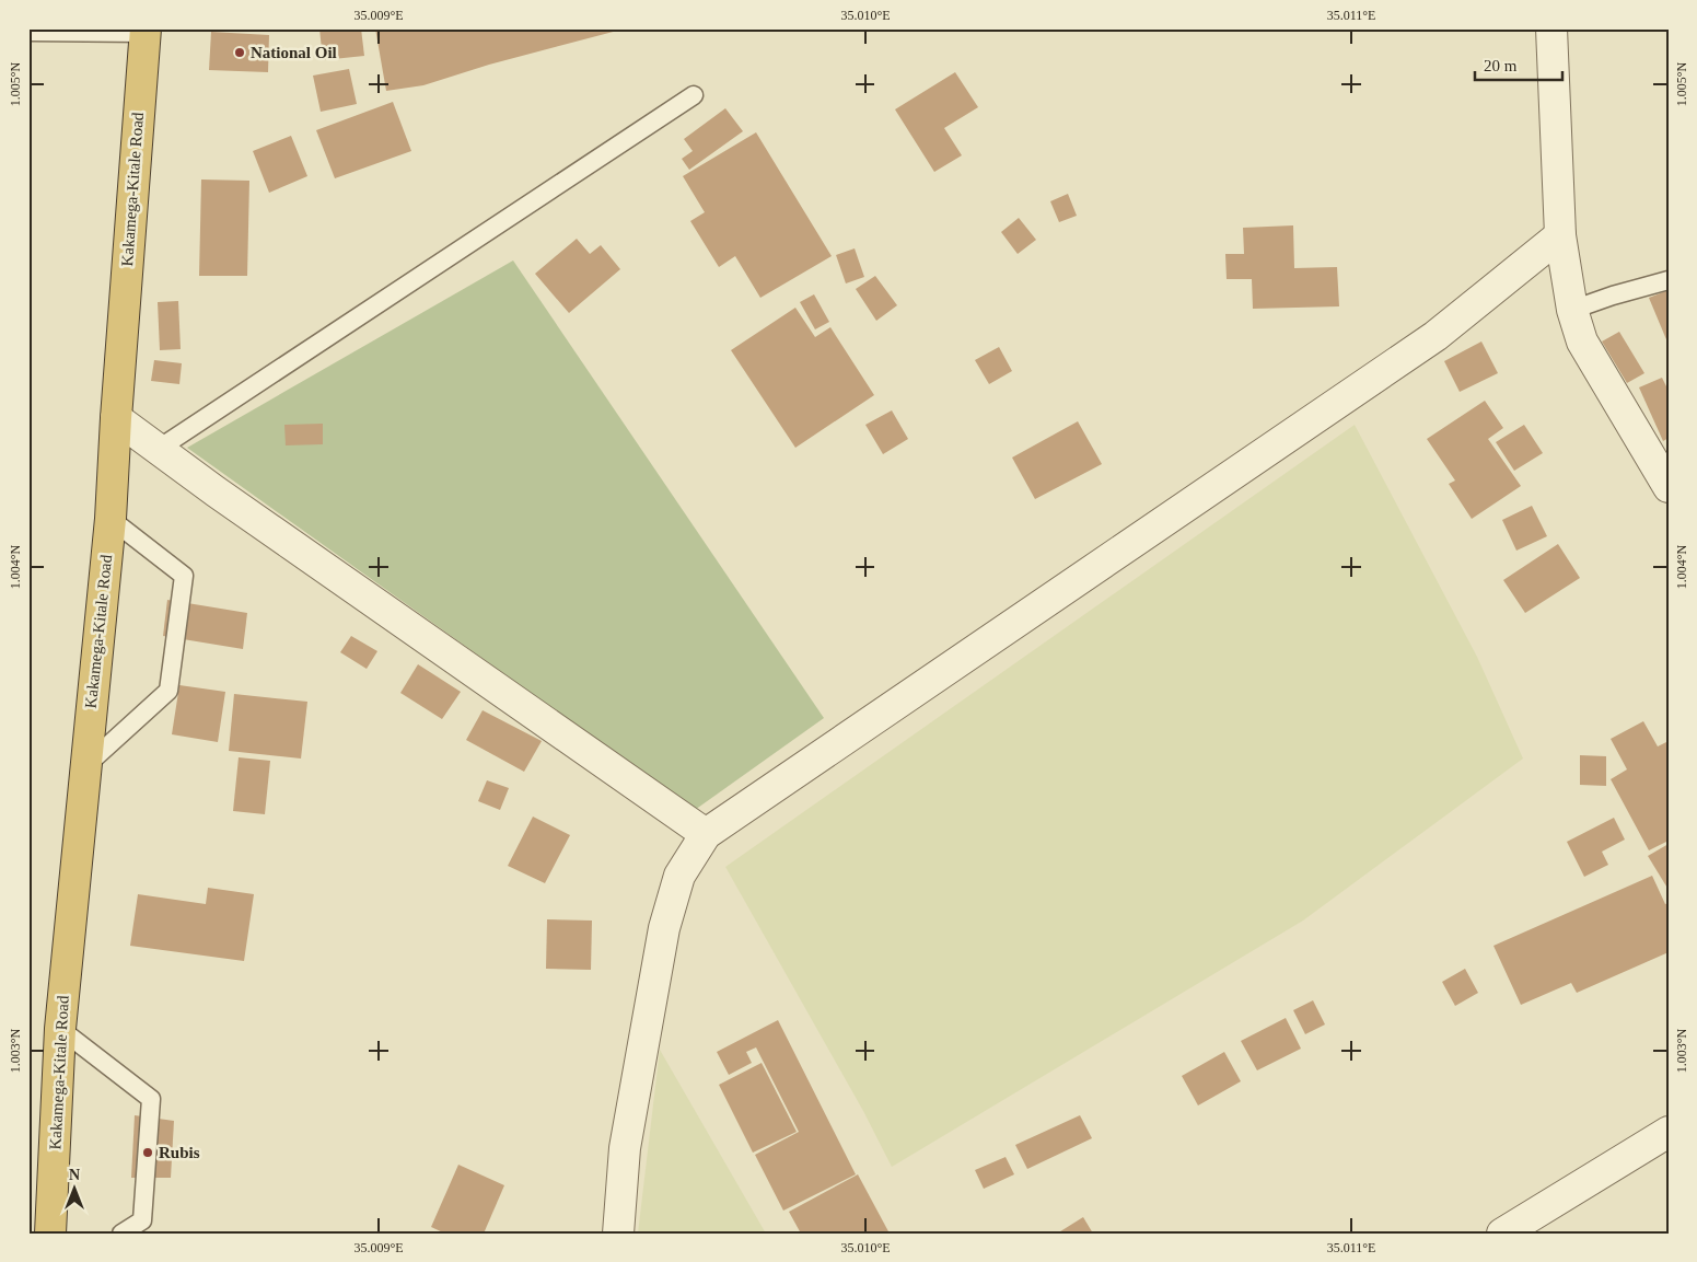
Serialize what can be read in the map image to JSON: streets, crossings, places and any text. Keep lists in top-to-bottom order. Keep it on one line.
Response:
{"streets":{"highway":["Kakamega-Kitale Road"]},"places":["National Oil","Rubis"],"scale_bar":"20 m","north":"top","coordinates":["35.009°E","35.010°E","35.011°E","1.005°N","1.004°N","1.003°N"]}
